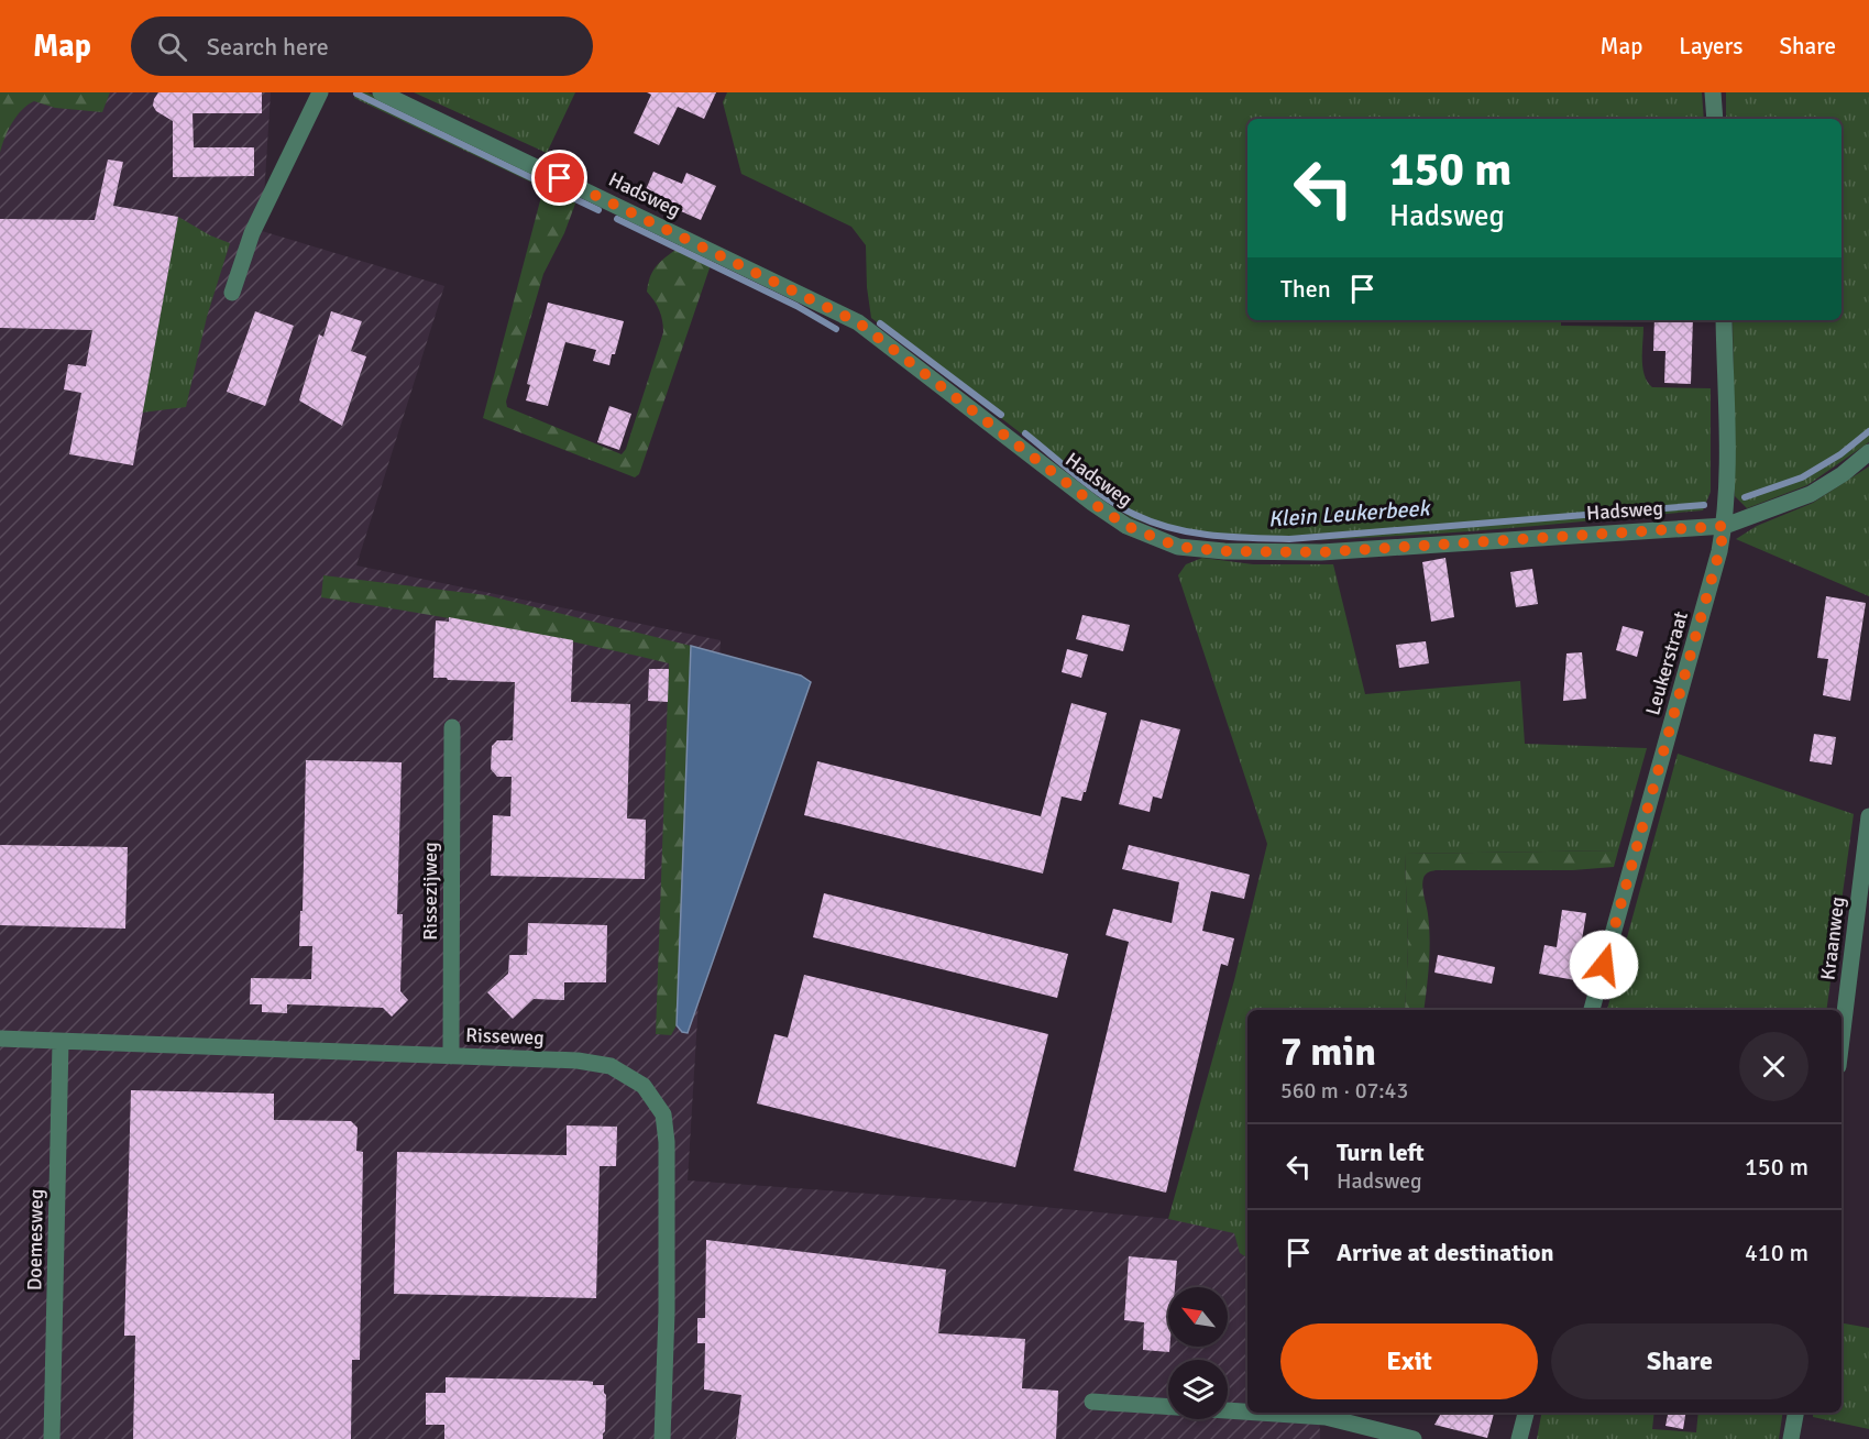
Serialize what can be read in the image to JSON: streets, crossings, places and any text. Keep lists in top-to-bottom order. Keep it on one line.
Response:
{"streets":{"street":["Hadsweg","Leukerstraat","Rissezijweg","Kraanweg","Risseweg","Doemesweg"]},"crossings":[["Hadsweg","Leukerstraat"],["Rissezijweg","Risseweg"],["Risseweg","Doemesweg"]],"water":["Klein Leukerbeek"],"north":"top left","page":{"header":"Map","search":"Search here","nav":["Map","Layers","Share"],"turn":["150 m","Hadsweg"],"then":"Then","heading":["7 min","560 m · 07:43"],"list":[{"name":"Turn left","note":"Hadsweg","value":"150 m"},{"name":"Arrive at destination","value":"410 m"}],"buttons":["Exit","Share"]}}
